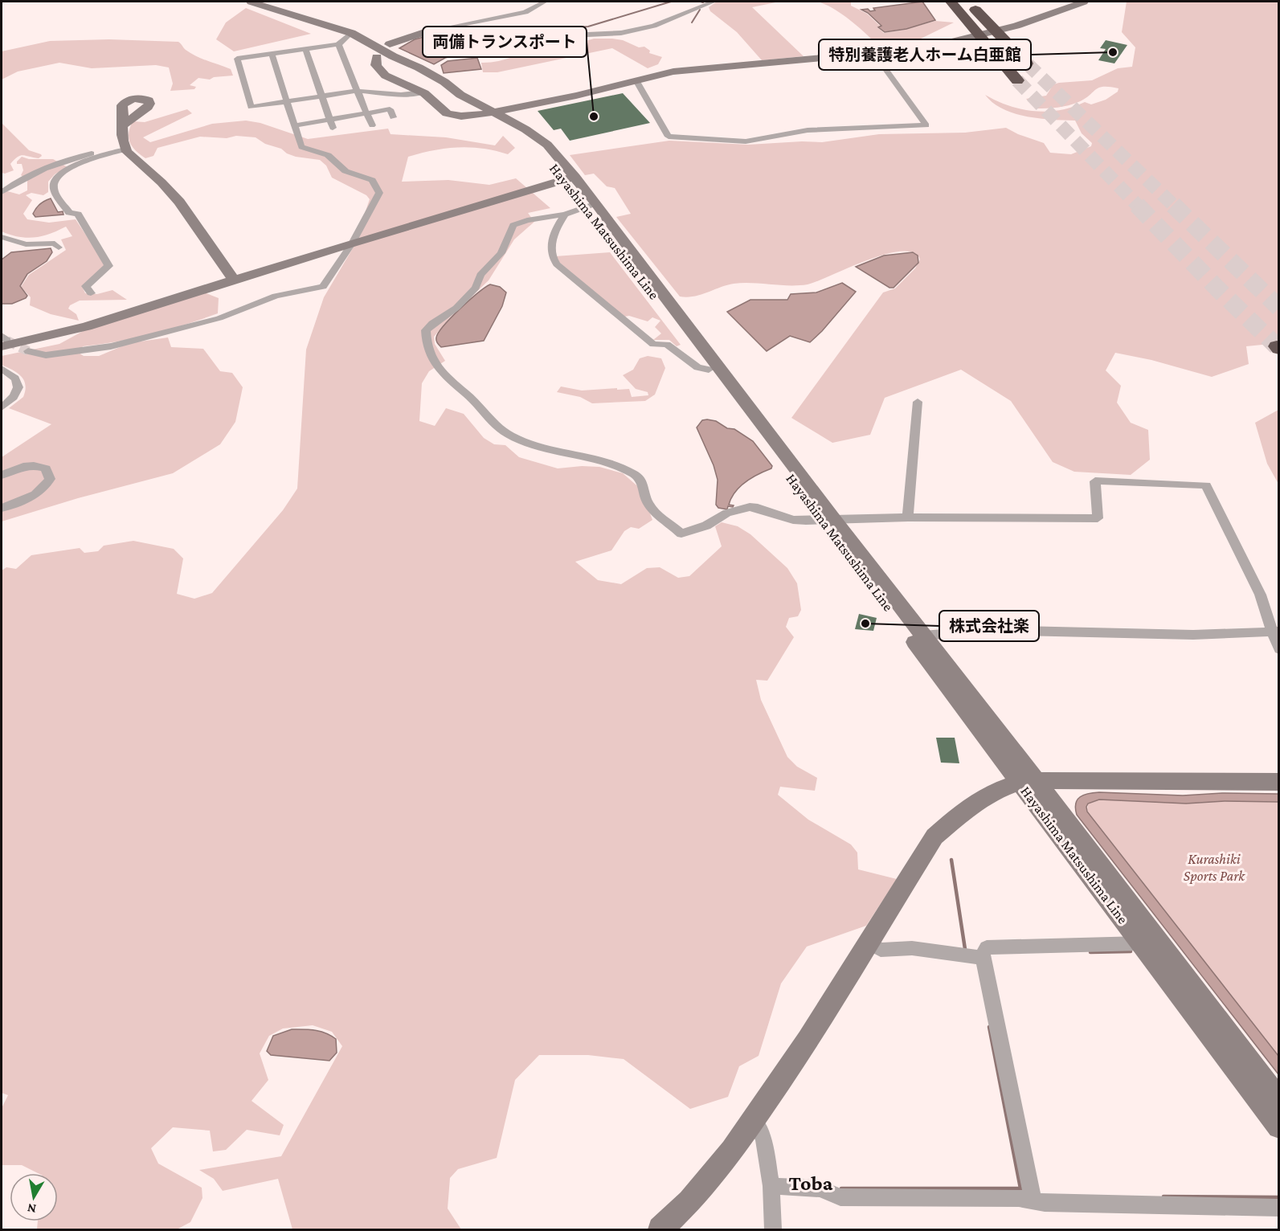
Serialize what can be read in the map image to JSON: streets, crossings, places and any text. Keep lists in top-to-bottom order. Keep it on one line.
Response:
{"streets":{"main road":["Hayashima Matsushima Line"]},"districts":["Toba"],"parks":["Kurashiki Sports Park"],"places":["特別養護老人ホーム白亜館","両備トランスポート","株式会社楽"],"north":"bottom"}
